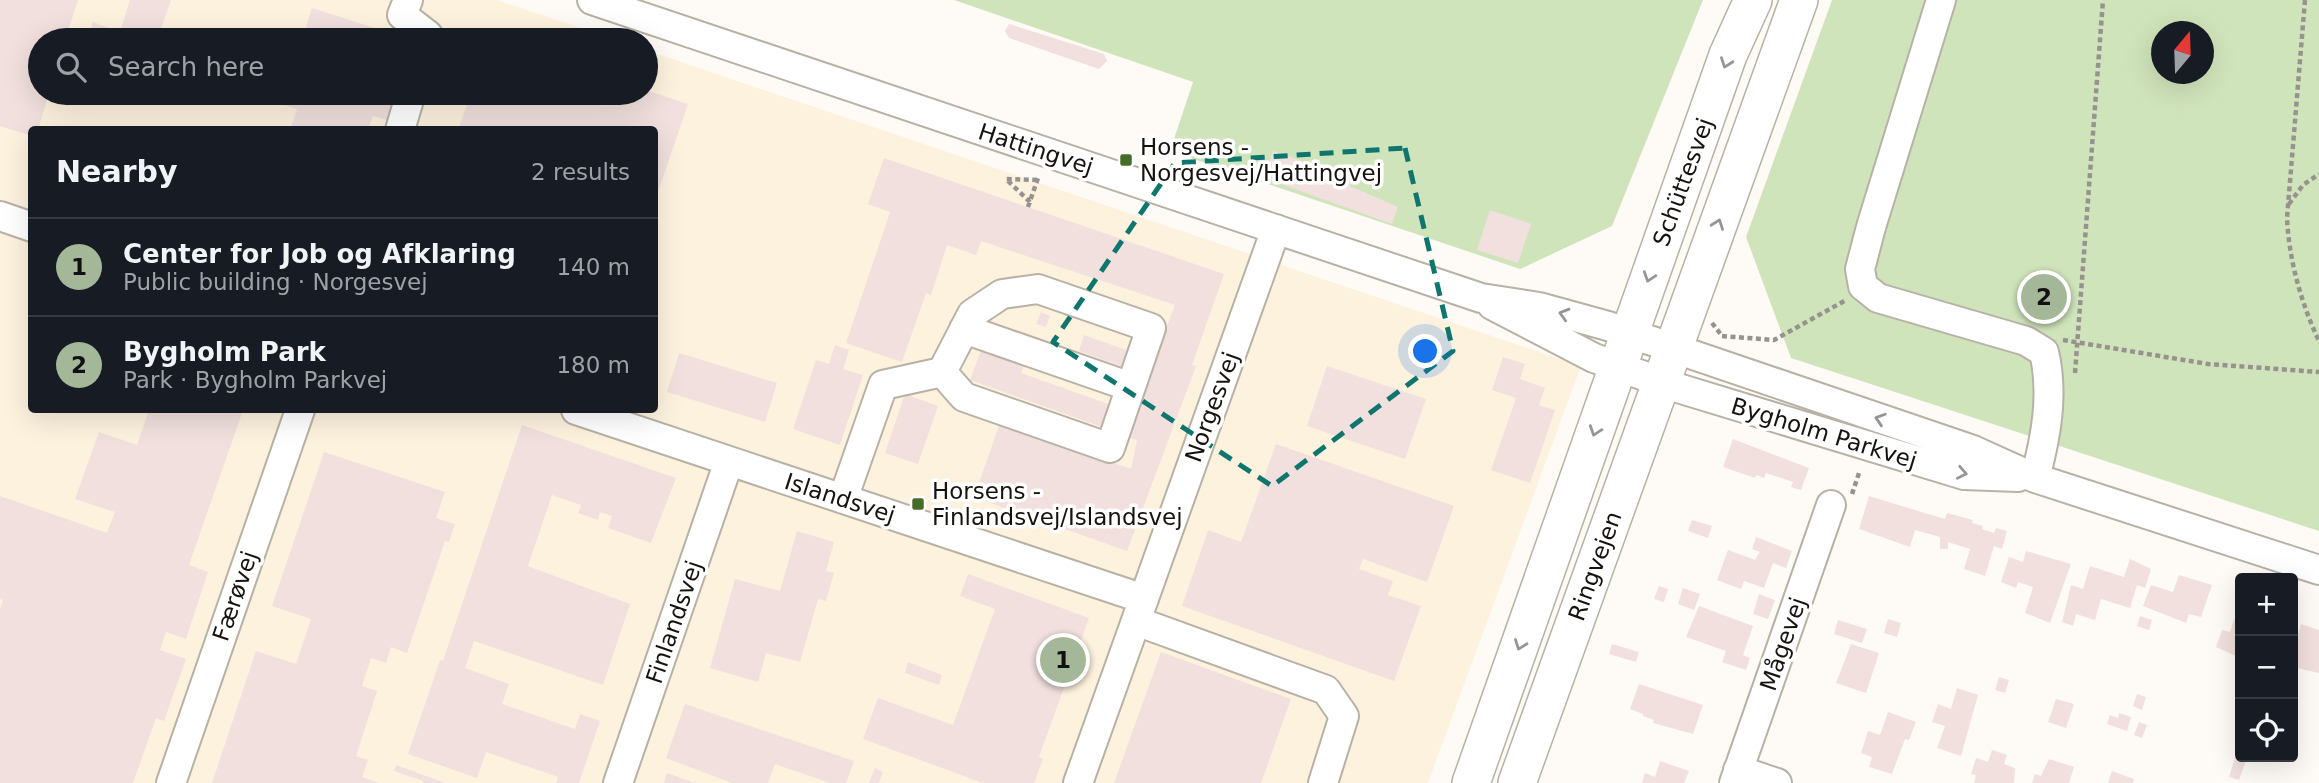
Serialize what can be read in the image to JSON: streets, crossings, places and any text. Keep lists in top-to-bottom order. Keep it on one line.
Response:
{"streets":{"main road":["Schüttesvej","Ringvejen"],"street":["Hattingvej","Norgesvej","Bygholm Parkvej","Islandsvej","Færøvej","Finlandsvej","Mågevej"]},"crossings":[["Hattingvej","Schüttesvej"],["Hattingvej","Norgesvej"],["Hattingvej","Bygholm Parkvej"],["Hattingvej","Ringvejen"],["Schüttesvej","Bygholm Parkvej"],["Schüttesvej","Ringvejen"],["Norgesvej","Islandsvej"],["Bygholm Parkvej","Ringvejen"],["Islandsvej","Finlandsvej"]],"places":{"transit":["Horsens - Norgesvej/Hattingvej","Horsens - Finlandsvej/Islandsvej"]},"north":"top","page":{"search":"Search here","heading":["Nearby","2 results"],"list":[{"mark":"1","name":"Center for Job og Afklaring","note":"Public building · Norgesvej","value":"140 m"},{"mark":"2","name":"Bygholm Park","note":"Park · Bygholm Parkvej","value":"180 m"}],"pins":["2","1"],"map_buttons":["+","−"]}}
